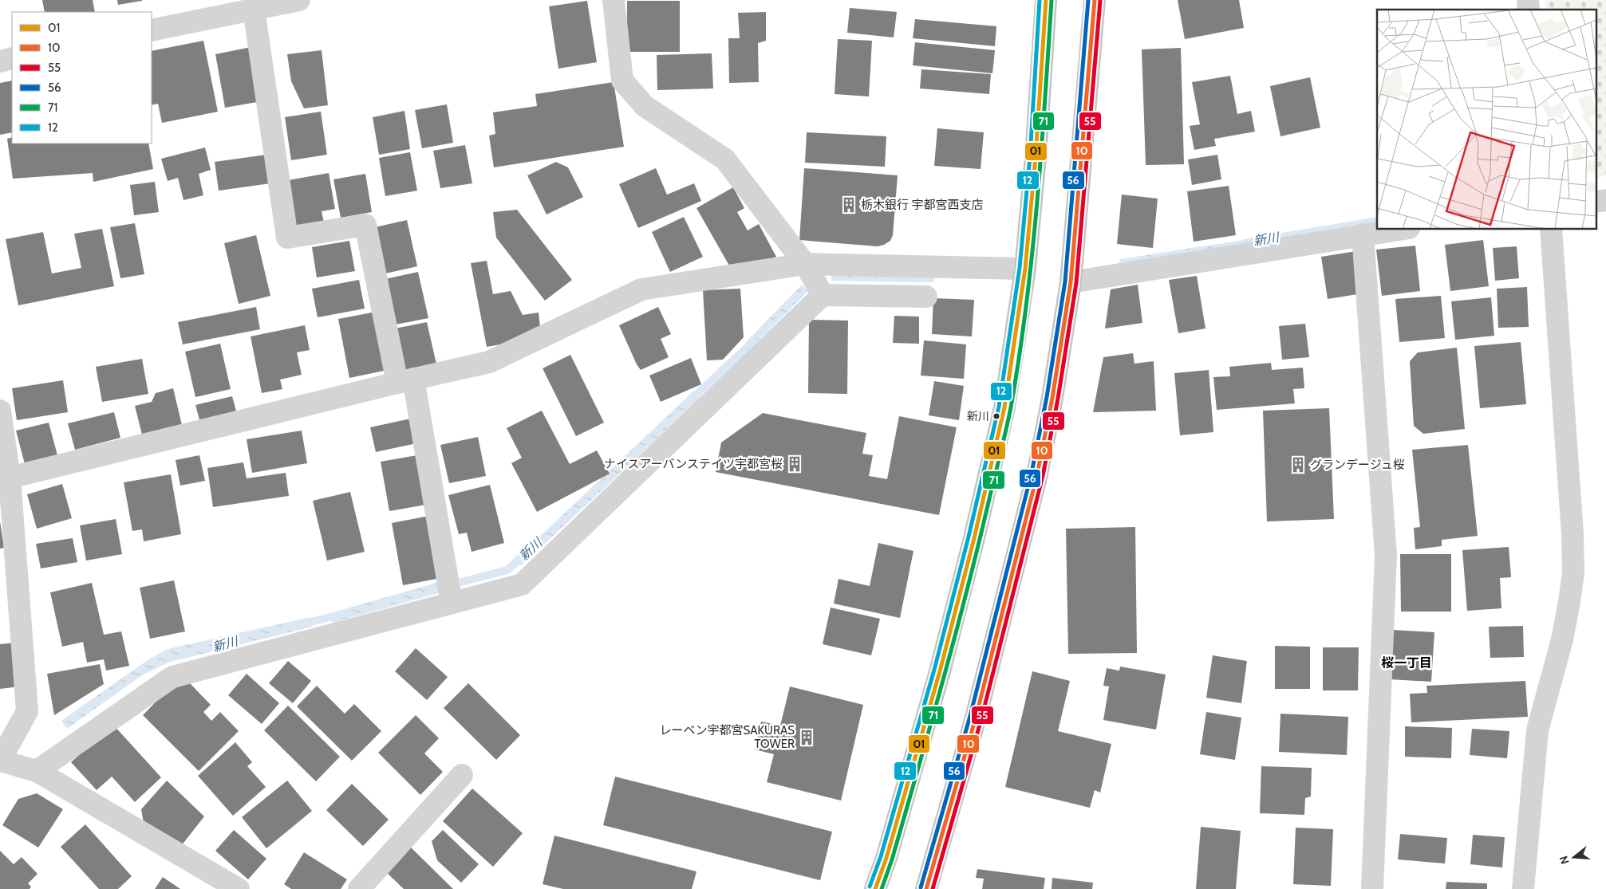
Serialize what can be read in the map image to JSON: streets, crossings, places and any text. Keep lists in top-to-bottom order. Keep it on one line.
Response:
{"districts":["桜一丁目"],"water":["新川"],"places":{"building":["栃木銀行 宇都宮西支店","ナイスアーバンステイツ宇都宮桜","グランデージュ桜","レーベン宇都宮SAKURAS TOWER"],"other":["新川"]},"lines":["transit line 01","transit line 10","transit line 56","transit line 71","transit line 12","transit line 55"],"legend":["01","10","55","56","71","12"],"north":"left"}
